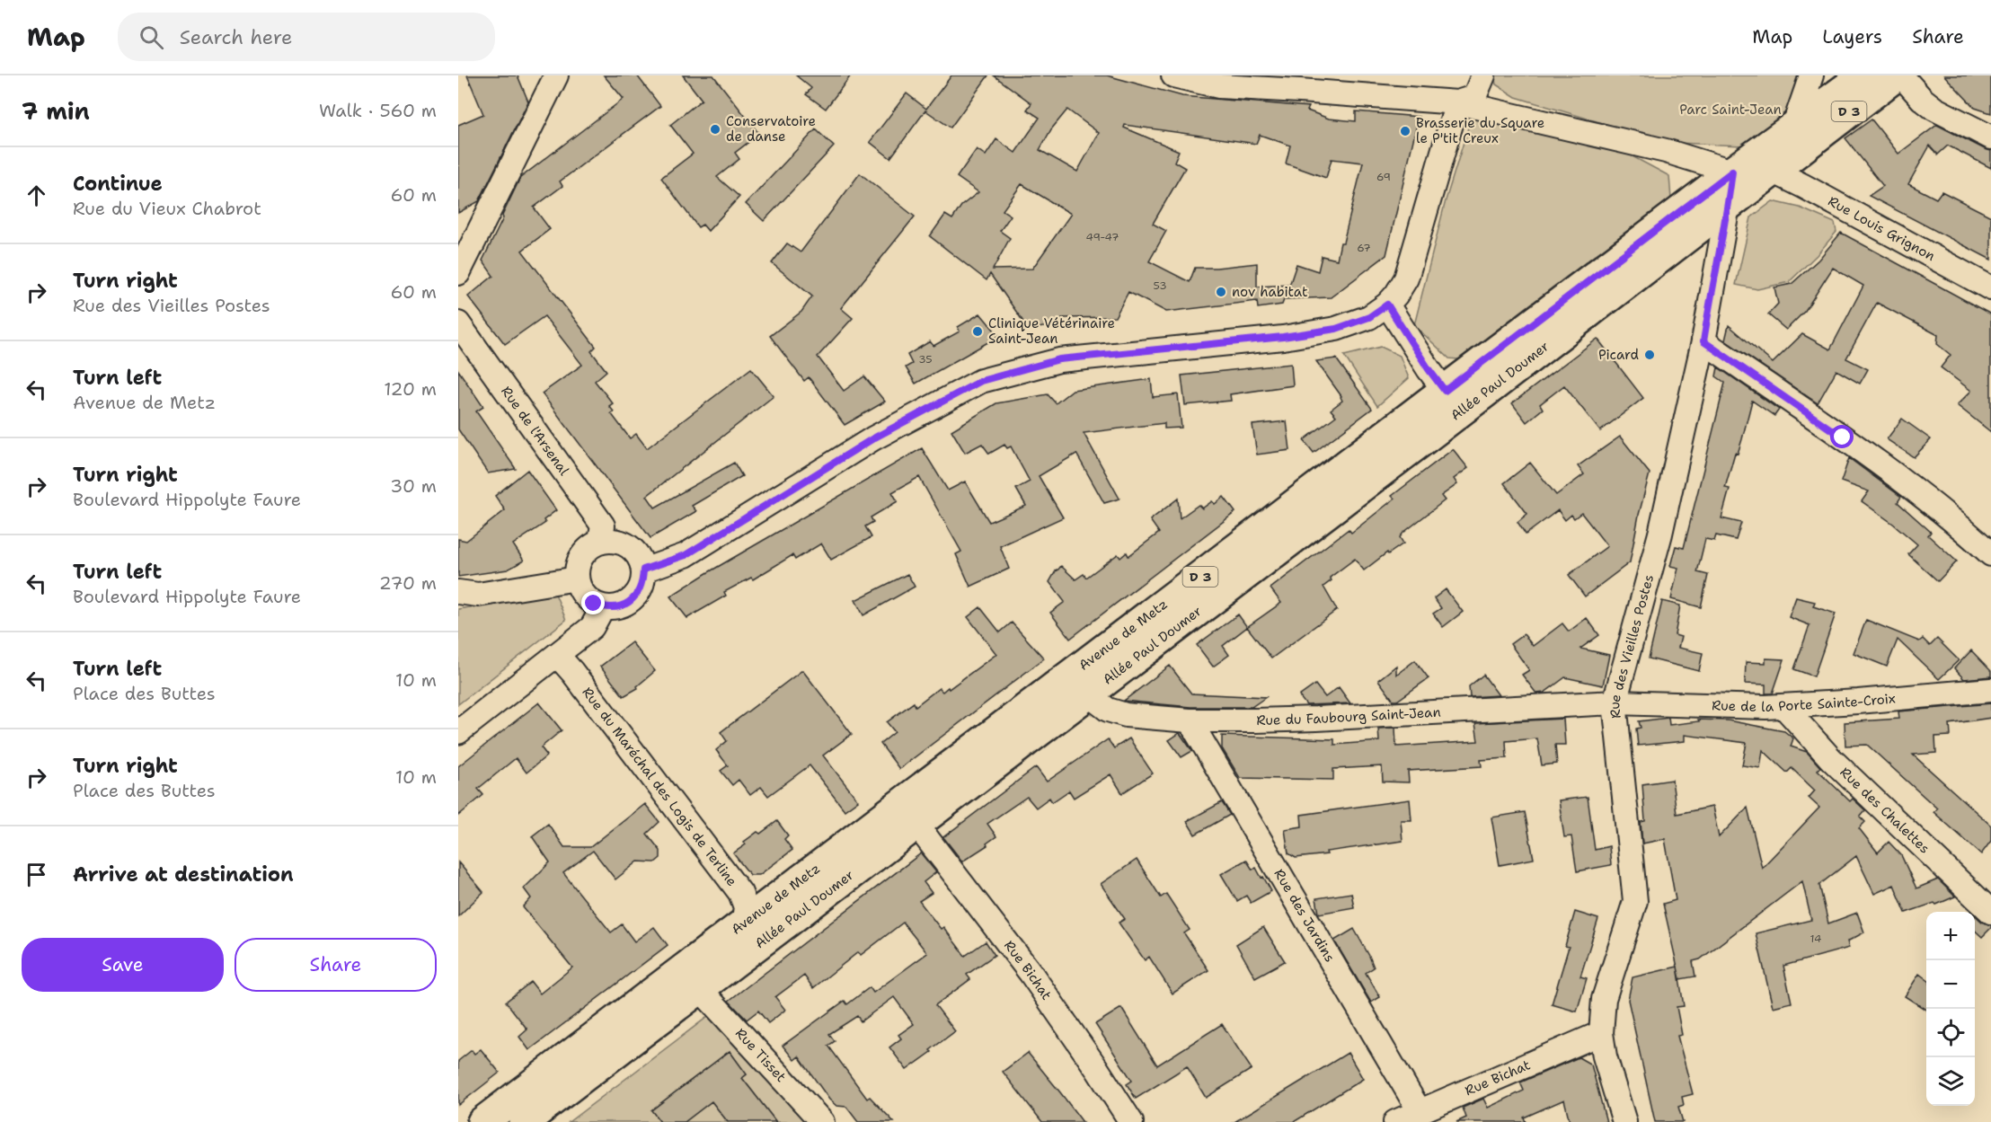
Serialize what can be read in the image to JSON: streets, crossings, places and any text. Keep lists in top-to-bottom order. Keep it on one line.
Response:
{"streets":{"main road":["D 3","Allée Paul Doumer","Avenue de Metz"],"street":["Rue Louis Grignon","Rue de l'Arsenal","Rue des Vieilles Postes","Rue de la Porte Sainte-Croix","Rue du Faubourg Saint-Jean","Rue du Maréchal des Logis de Terline","Rue des Chalettes","Rue des Jardins","Rue Bichat","Rue Tisset"]},"crossings":[["Rue Louis Grignon","Allée Paul Doumer"],["Allée Paul Doumer","Avenue de Metz"],["Allée Paul Doumer","Rue des Vieilles Postes"],["Allée Paul Doumer","Rue du Faubourg Saint-Jean"],["Allée Paul Doumer","Rue Bichat"],["Allée Paul Doumer","Rue Tisset"],["Avenue de Metz","Rue des Vieilles Postes"],["Avenue de Metz","Rue du Maréchal des Logis de Terline"],["Rue des Vieilles Postes","Rue de la Porte Sainte-Croix"],["Rue des Vieilles Postes","Rue du Faubourg Saint-Jean"],["Rue des Vieilles Postes","Rue Bichat"],["Rue de la Porte Sainte-Croix","Rue du Faubourg Saint-Jean"],["Rue de la Porte Sainte-Croix","Rue des Chalettes"],["Rue du Faubourg Saint-Jean","Rue des Jardins"],["Rue des Jardins","Rue Bichat"]],"parks":["Parc Saint-Jean"],"places":["Conservatoire de danse","Brasserie du Square le P'tit Creux","nov habitat","Clinique Vétérinaire Saint-Jean","Picard"],"house_numbers":["69","49-47","67","53","35","14"],"page":{"header":"Map","search":"Search here","nav":["Map","Layers","Share"],"heading":["7 min","Walk · 560 m"],"list":[["Continue","Rue du Vieux Chabrot","60 m"],["Turn right","Rue des Vieilles Postes","60 m"],["Turn left","Avenue de Metz","120 m"],["Turn right","Boulevard Hippolyte Faure","30 m"],["Turn left","Boulevard Hippolyte Faure","270 m"],["Turn left","Place des Buttes","10 m"],["Turn right","Place des Buttes","10 m"],"Arrive at destination"],"map_buttons":["+","−"],"buttons":["Save","Share"]}}
